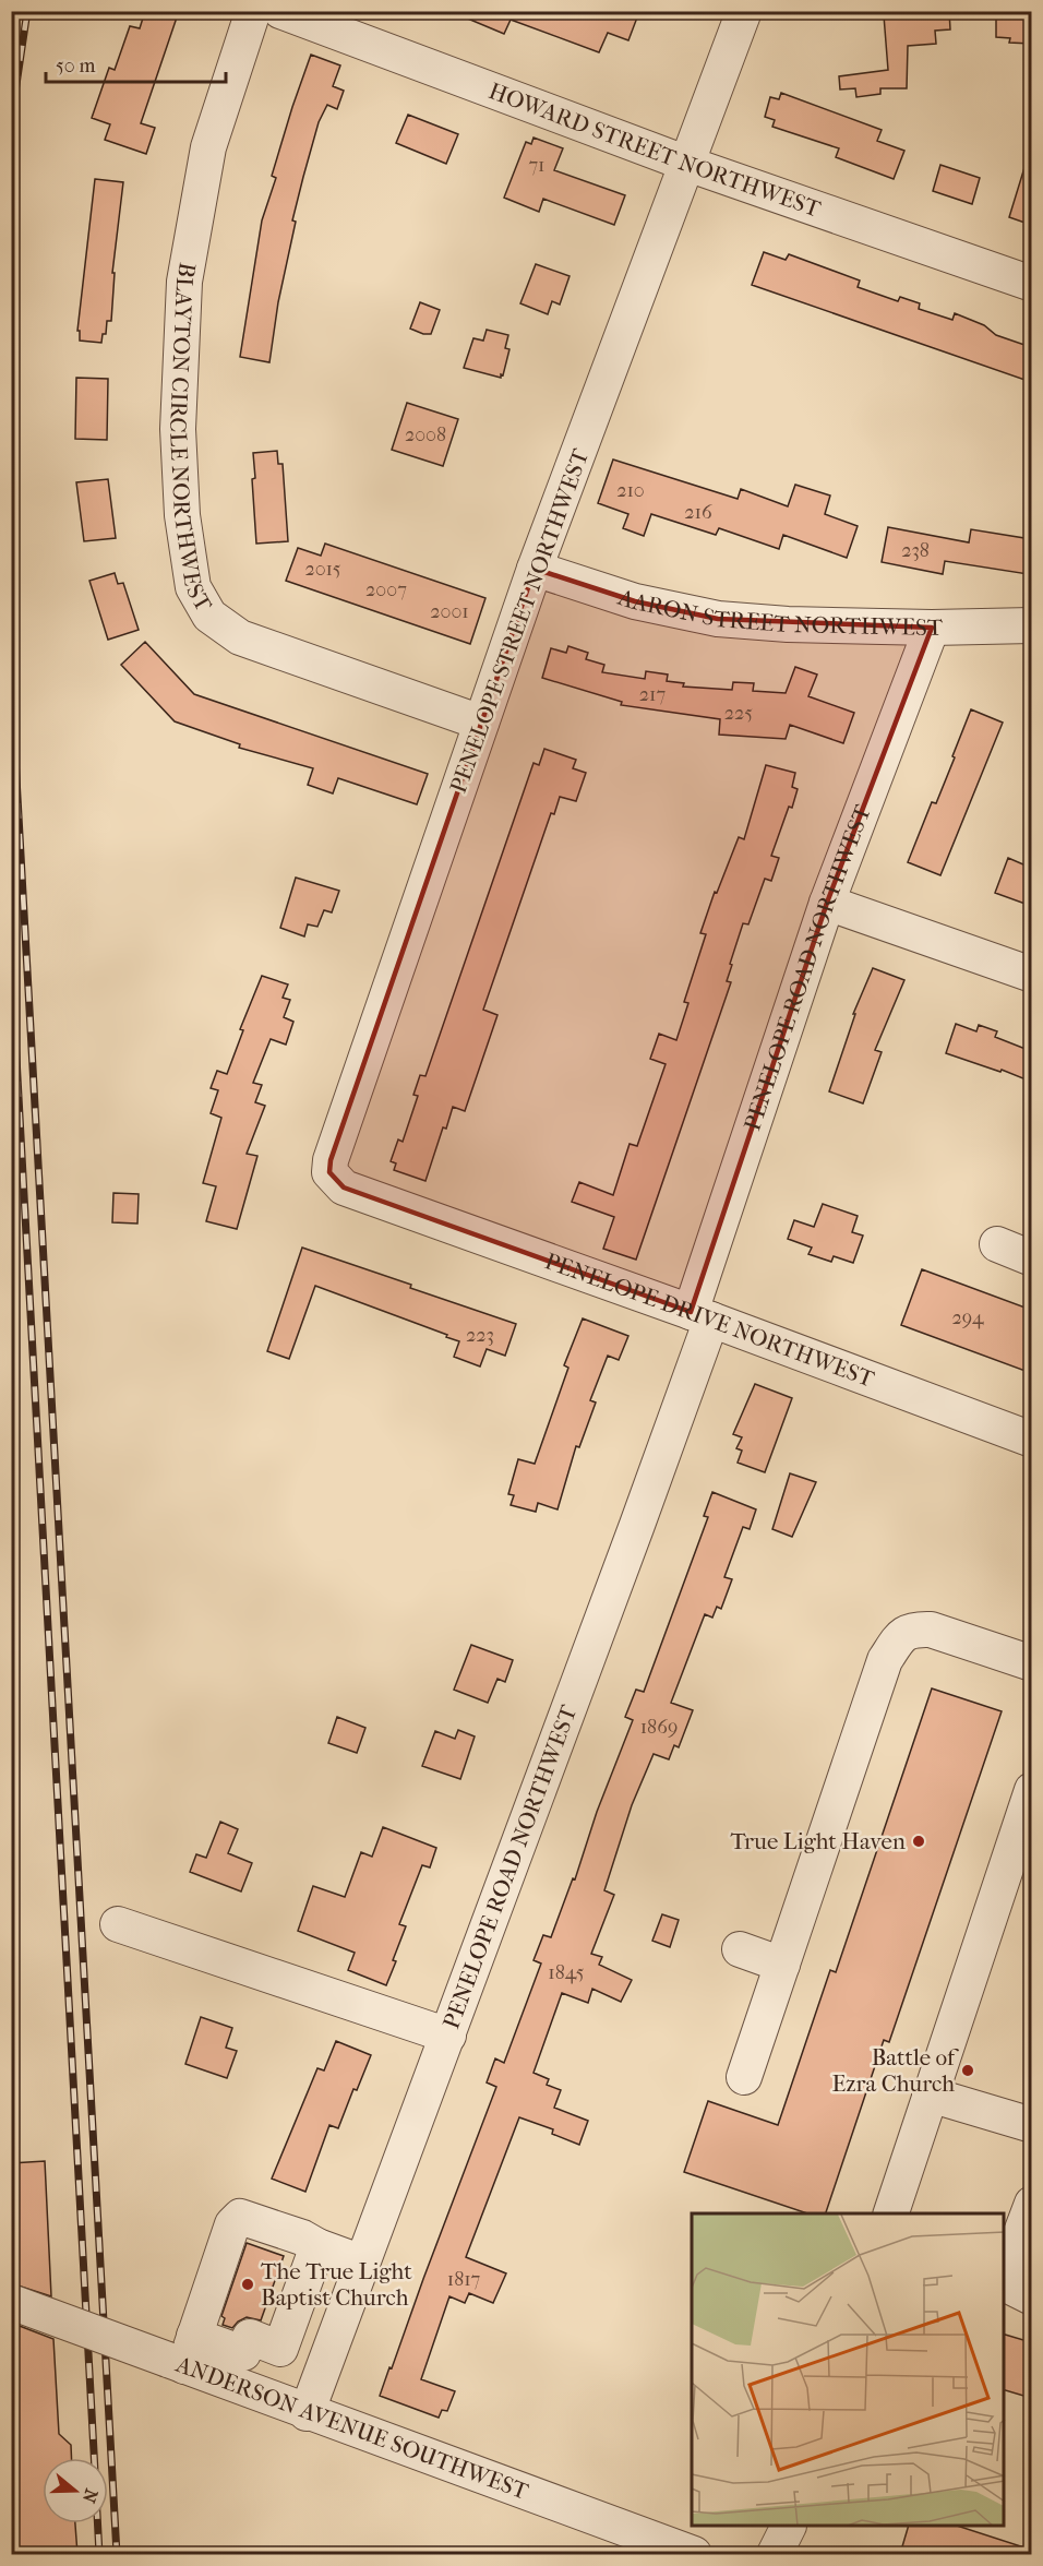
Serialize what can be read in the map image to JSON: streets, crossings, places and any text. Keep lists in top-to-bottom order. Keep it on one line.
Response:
{"streets":{"street":["HOWARD STREET NORTHWEST","BLAYTON CIRCLE NORTHWEST","AARON STREET NORTHWEST","PENELOPE STREET NORTHWEST","PENELOPE ROAD NORTHWEST","PENELOPE DRIVE NORTHWEST","ANDERSON AVENUE SOUTHWEST"]},"crossings":[["HOWARD STREET NORTHWEST","PENELOPE STREET NORTHWEST"],["BLAYTON CIRCLE NORTHWEST","PENELOPE STREET NORTHWEST"],["AARON STREET NORTHWEST","PENELOPE STREET NORTHWEST"],["AARON STREET NORTHWEST","PENELOPE ROAD NORTHWEST"],["PENELOPE STREET NORTHWEST","PENELOPE DRIVE NORTHWEST"],["PENELOPE ROAD NORTHWEST","PENELOPE DRIVE NORTHWEST"],["PENELOPE ROAD NORTHWEST","ANDERSON AVENUE SOUTHWEST"]],"places":["True Light Haven","Battle of Ezra Church","The True Light Baptist Church"],"house_numbers":["71","2008","210","216","238","2015","2007","2001","217","225","294","223","1869","1845","1817"],"scale_bar":"50 m","north":"right"}
